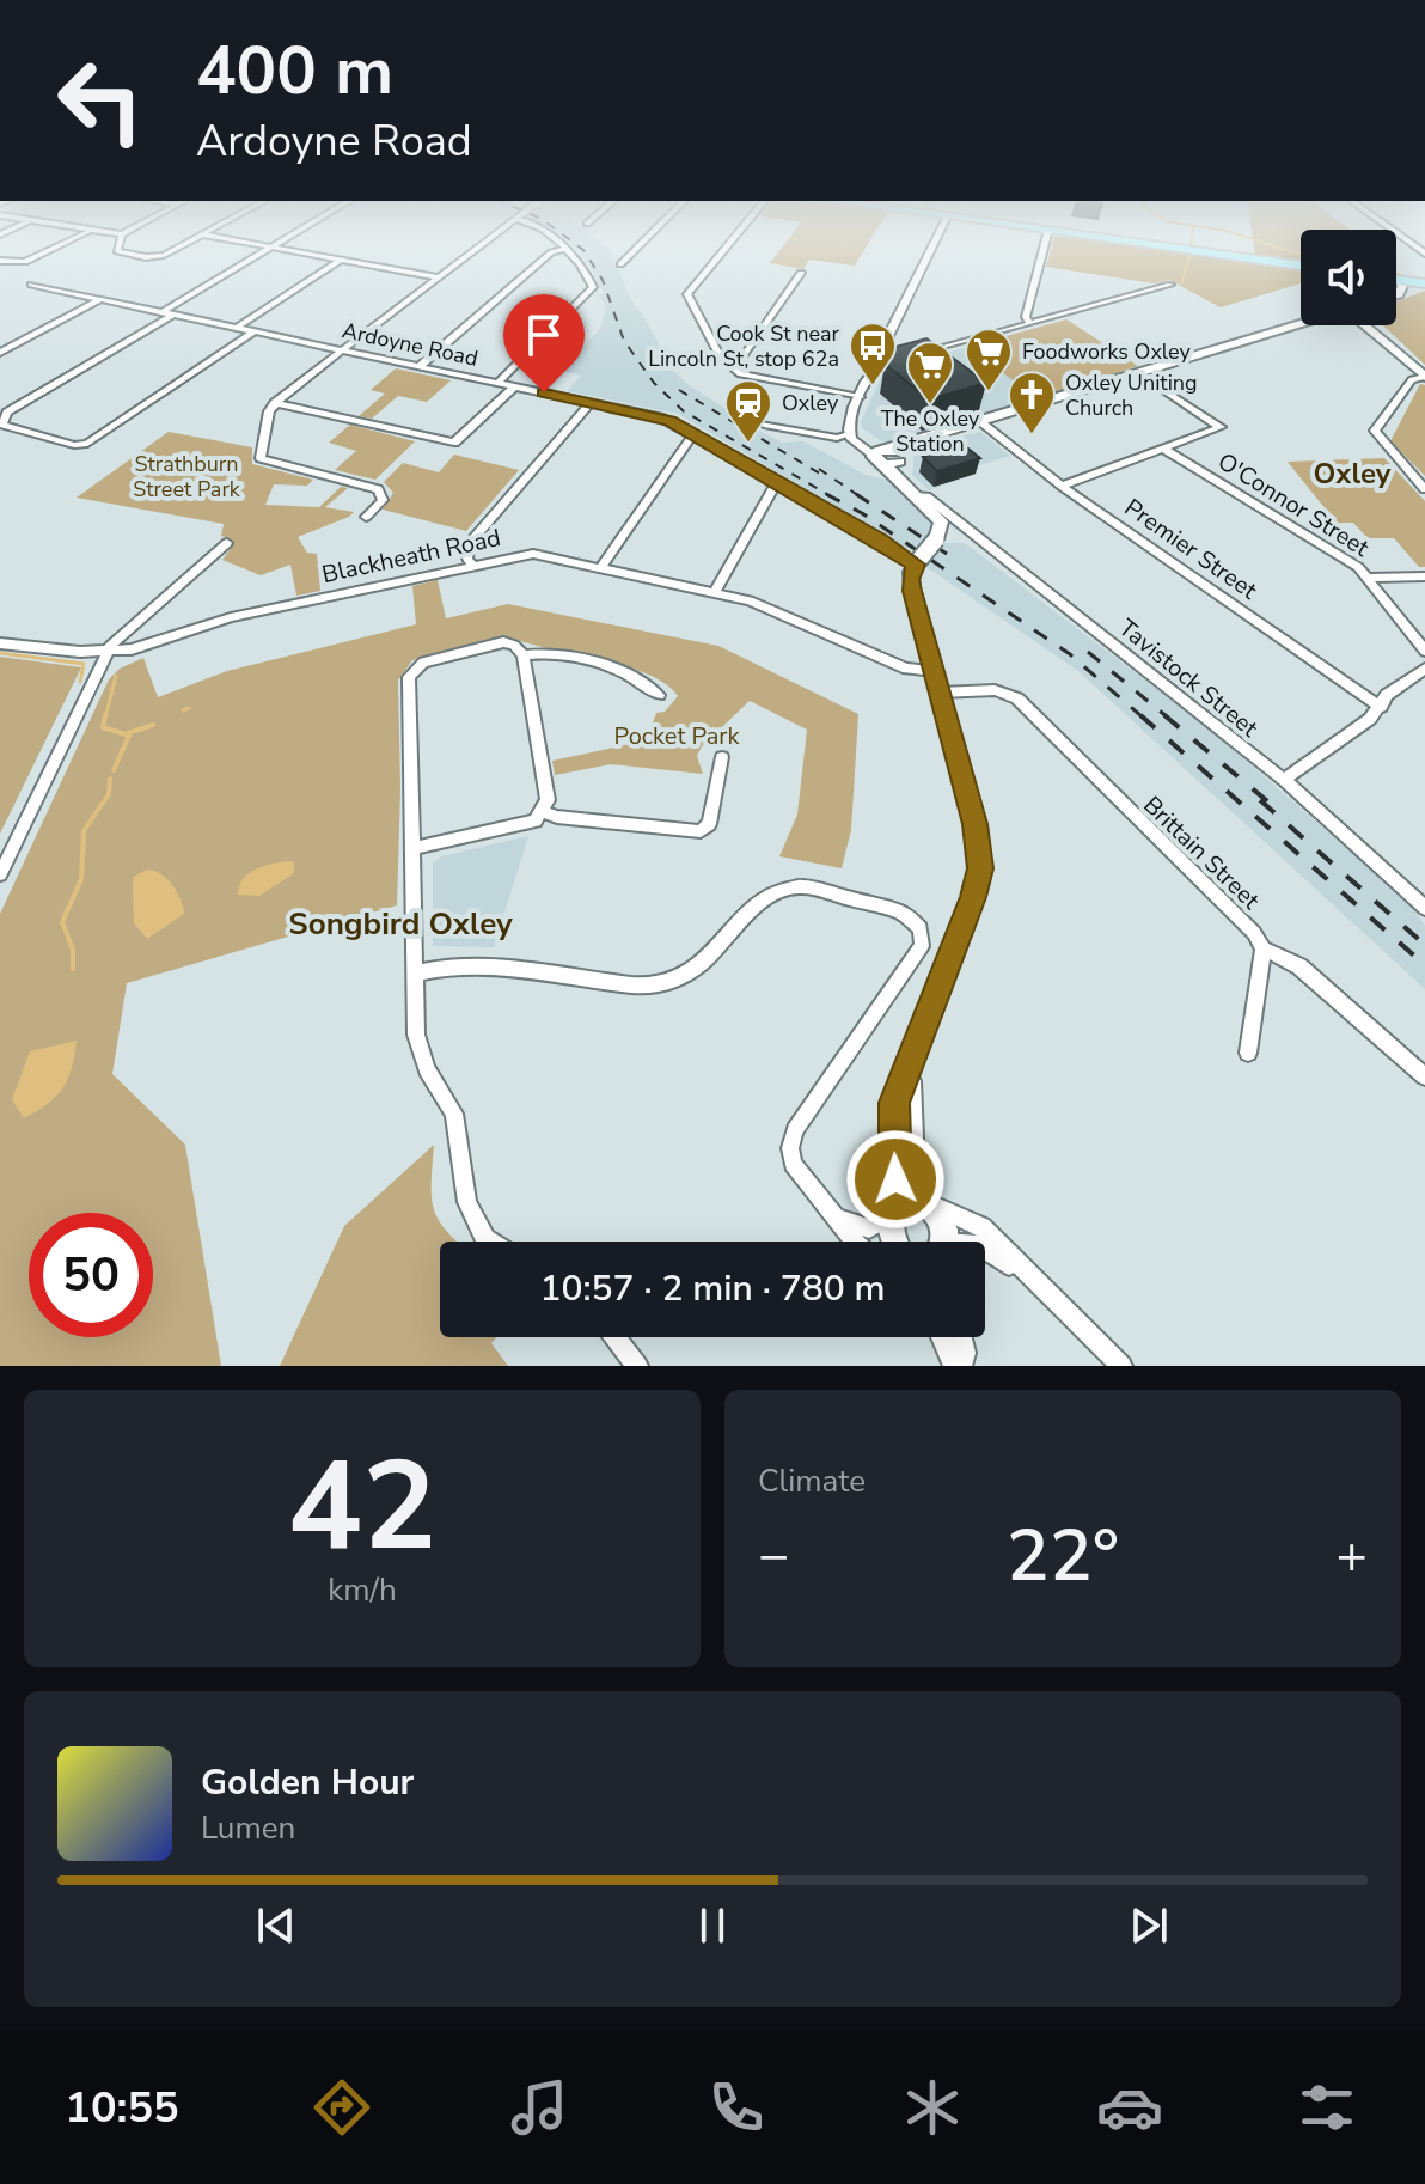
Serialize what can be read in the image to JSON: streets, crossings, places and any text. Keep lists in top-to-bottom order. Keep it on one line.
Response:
{"streets":{"street":["Ardoyne Road","O'Connor Street","Premier Street","Blackheath Road","Tavistock Street","Brittain Street"]},"districts":["Oxley","Songbird Oxley"],"parks":["Strathburn Street Park","Pocket Park"],"places":{"bus stop":["Cook St near Lincoln St, stop 62a"],"supermarket":["Foodworks Oxley","The Oxley Station"],"church":["Oxley Uniting Church"],"station":["Oxley"]},"page":{"turn":["400 m","Ardoyne Road"],"limit":"50","trip":"10:57 · 2 min · 780 m","tile":[["42","km/h"],"Climate"],"heat":["−","22°","+"],"song":["Golden Hour","Lumen"],"tabs":"10:55"}}
